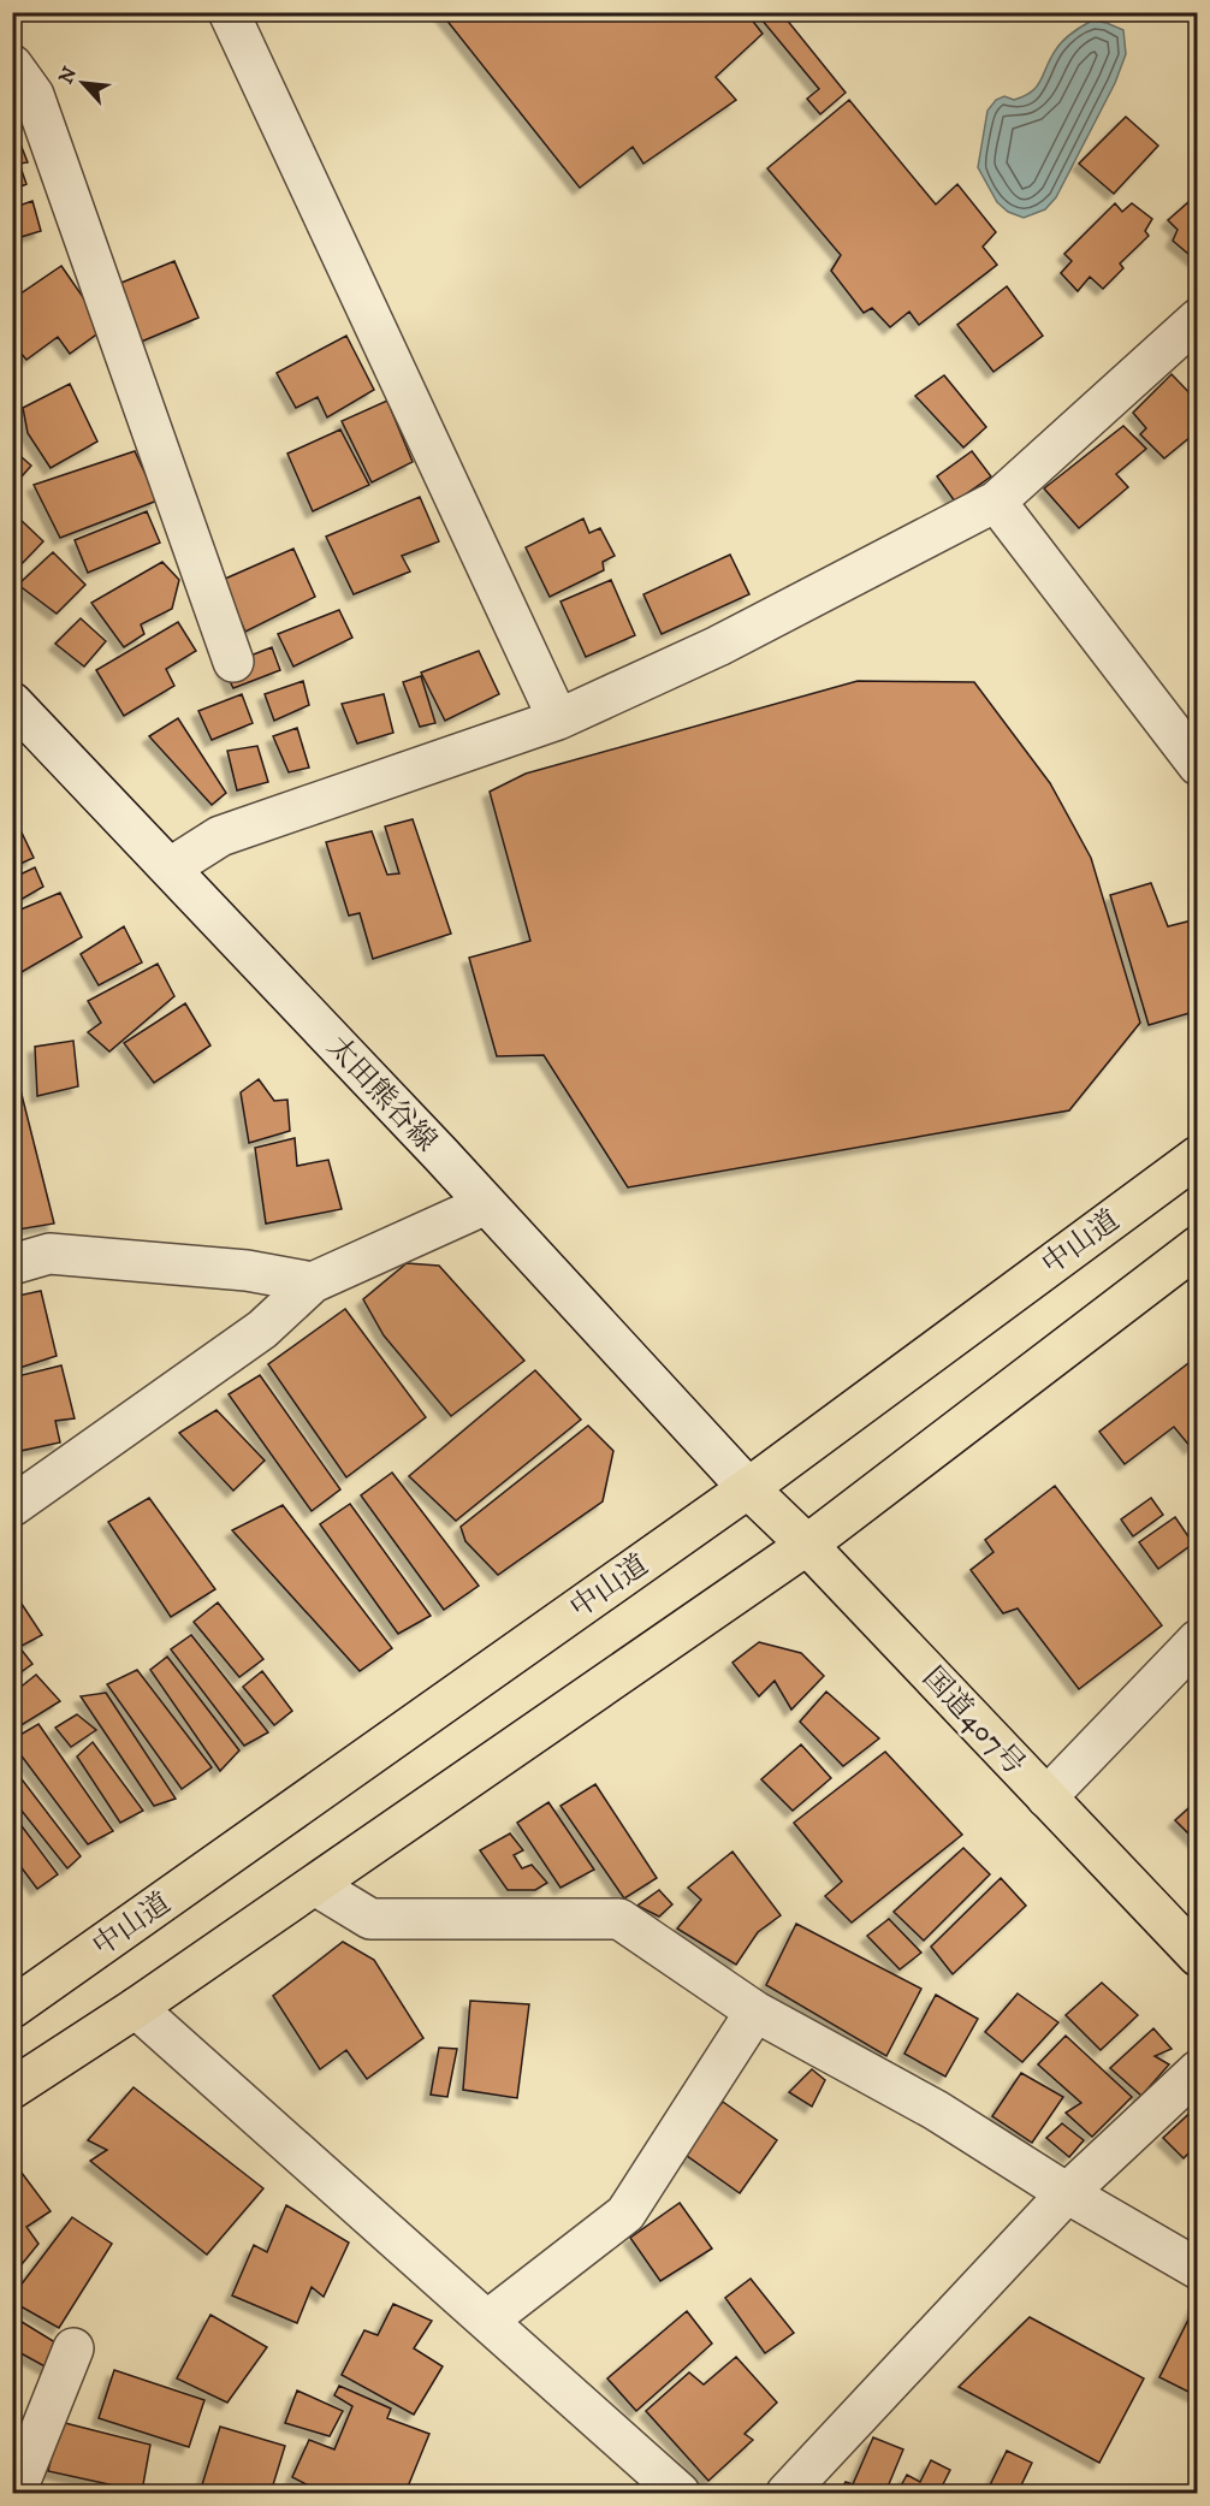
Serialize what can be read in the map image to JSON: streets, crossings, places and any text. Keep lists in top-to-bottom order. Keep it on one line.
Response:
{"streets":{"highway":["中山道","国道407号"],"street":["太田熊谷線"]},"crossings":[["太田熊谷線","中山道"],["太田熊谷線","国道407号"],["中山道","国道407号"]],"north":"top left"}
